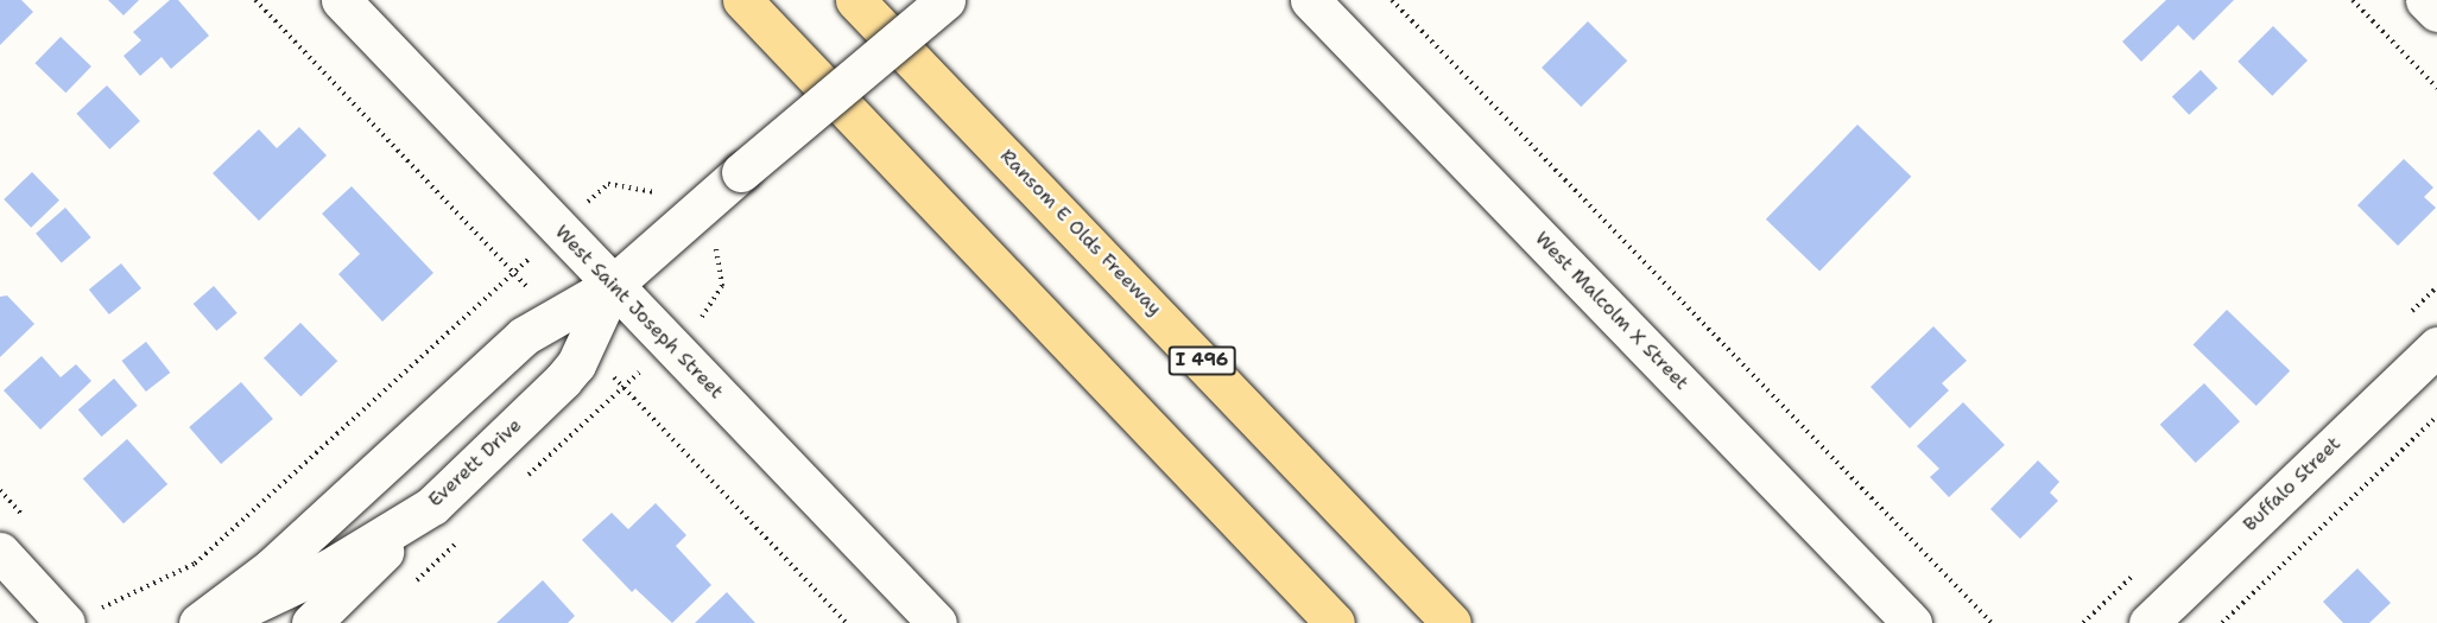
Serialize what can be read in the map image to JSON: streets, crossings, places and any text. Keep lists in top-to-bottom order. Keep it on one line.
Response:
{"streets":{"highway":["Ransom E Olds Freeway","I 496"],"street":["West Malcolm X Street","West Saint Joseph Street","Everett Drive","Buffalo Street"]},"crossings":[["West Saint Joseph Street","Everett Drive"]]}
